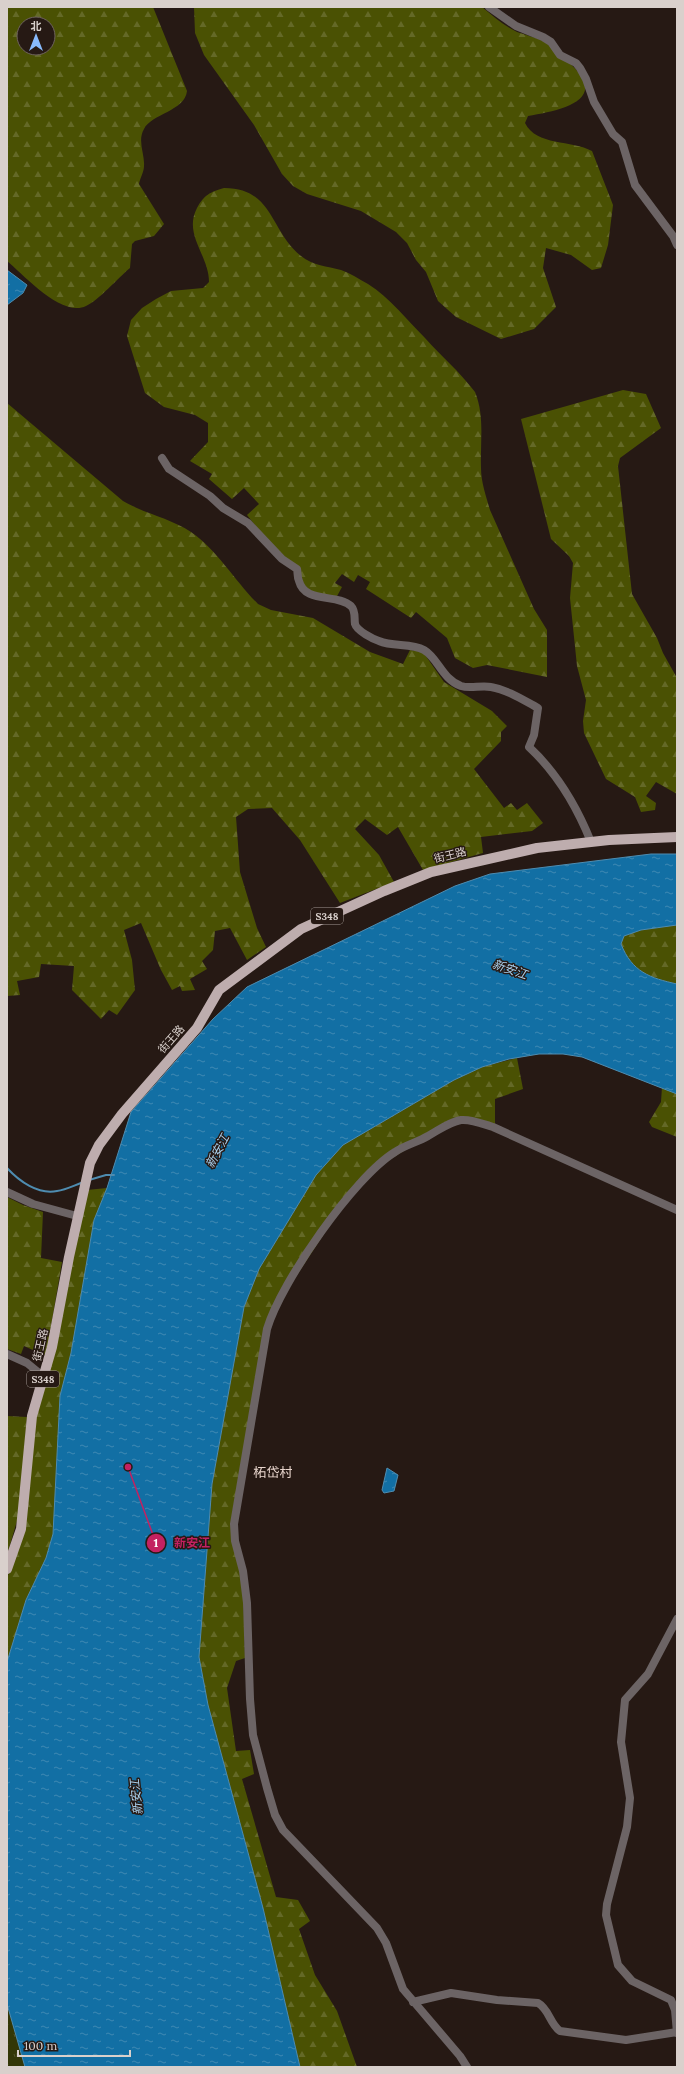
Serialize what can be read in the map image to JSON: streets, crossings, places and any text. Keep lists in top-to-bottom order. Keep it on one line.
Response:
{"streets":{"main road":["街王路","S348"]},"districts":["柘岱村"],"water":["新安江"],"places":["新安江"],"scale_bar":"100 m","north":"top"}
